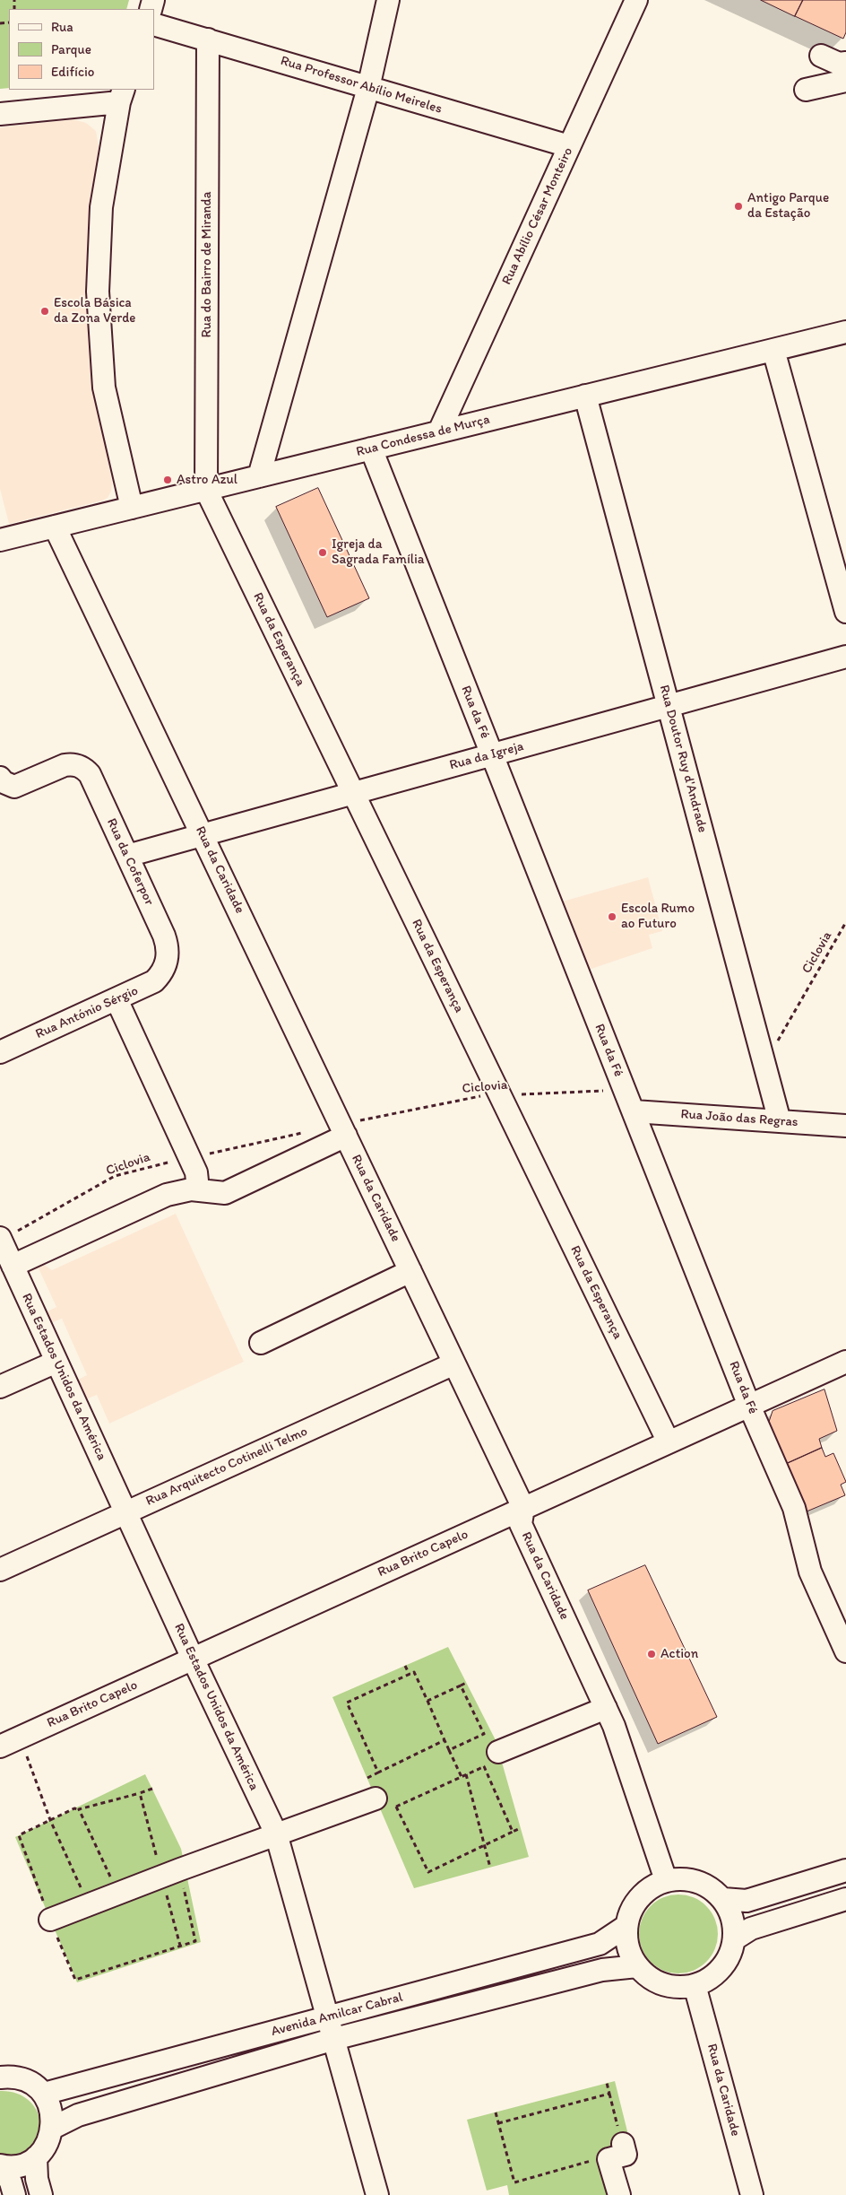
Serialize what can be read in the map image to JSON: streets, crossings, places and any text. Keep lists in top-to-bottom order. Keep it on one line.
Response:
{"streets":{"street":["Rua Professor Abílio Meireles","Rua Abílio César Monteiro","Rua do Bairro de Miranda","Rua Condessa de Murça","Rua da Esperança","Rua da Fé","Rua da Igreja","Rua Doutor Ruy d'Andrade","Rua da Coferpor","Rua da Caridade","Rua António Sérgio","Rua João das Regras","Rua Estados Unidos da América","Rua Arquitecto Cotinelli Telmo","Rua Brito Capelo","Avenida Amilcar Cabral"],"path":["Ciclovia"]},"crossings":[["Rua Professor Abílio Meireles","Rua Abílio César Monteiro"],["Rua Professor Abílio Meireles","Rua do Bairro de Miranda"],["Rua Abílio César Monteiro","Rua Condessa de Murça"],["Rua do Bairro de Miranda","Rua Condessa de Murça"],["Rua do Bairro de Miranda","Rua da Esperança"],["Rua Condessa de Murça","Rua da Esperança"],["Rua Condessa de Murça","Rua da Fé"],["Rua Condessa de Murça","Rua Doutor Ruy d'Andrade"],["Rua Condessa de Murça","Rua da Caridade"],["Rua da Esperança","Rua da Igreja"],["Rua da Esperança","Ciclovia"],["Rua da Esperança","Rua Brito Capelo"],["Rua da Fé","Rua da Igreja"],["Rua da Fé","Ciclovia"],["Rua da Fé","Rua João das Regras"],["Rua da Fé","Rua Brito Capelo"],["Rua da Igreja","Rua Doutor Ruy d'Andrade"],["Rua da Igreja","Rua da Coferpor"],["Rua da Igreja","Rua da Caridade"],["Rua Doutor Ruy d'Andrade","Ciclovia"],["Rua Doutor Ruy d'Andrade","Rua João das Regras"],["Rua da Coferpor","Rua António Sérgio"],["Rua da Caridade","Ciclovia"],["Rua da Caridade","Rua Arquitecto Cotinelli Telmo"],["Rua da Caridade","Rua Brito Capelo"],["Rua da Caridade","Avenida Amilcar Cabral"],["Ciclovia","Rua João das Regras"],["Ciclovia","Rua Estados Unidos da América"],["Rua Estados Unidos da América","Rua Arquitecto Cotinelli Telmo"],["Rua Estados Unidos da América","Rua Brito Capelo"],["Rua Estados Unidos da América","Avenida Amilcar Cabral"]],"places":["Antigo Parque da Estação","Escola Básica da Zona Verde","Astro Azul","Igreja da Sagrada Família","Escola Rumo ao Futuro","Action"],"legend":["Rua","Parque","Edifício"]}
